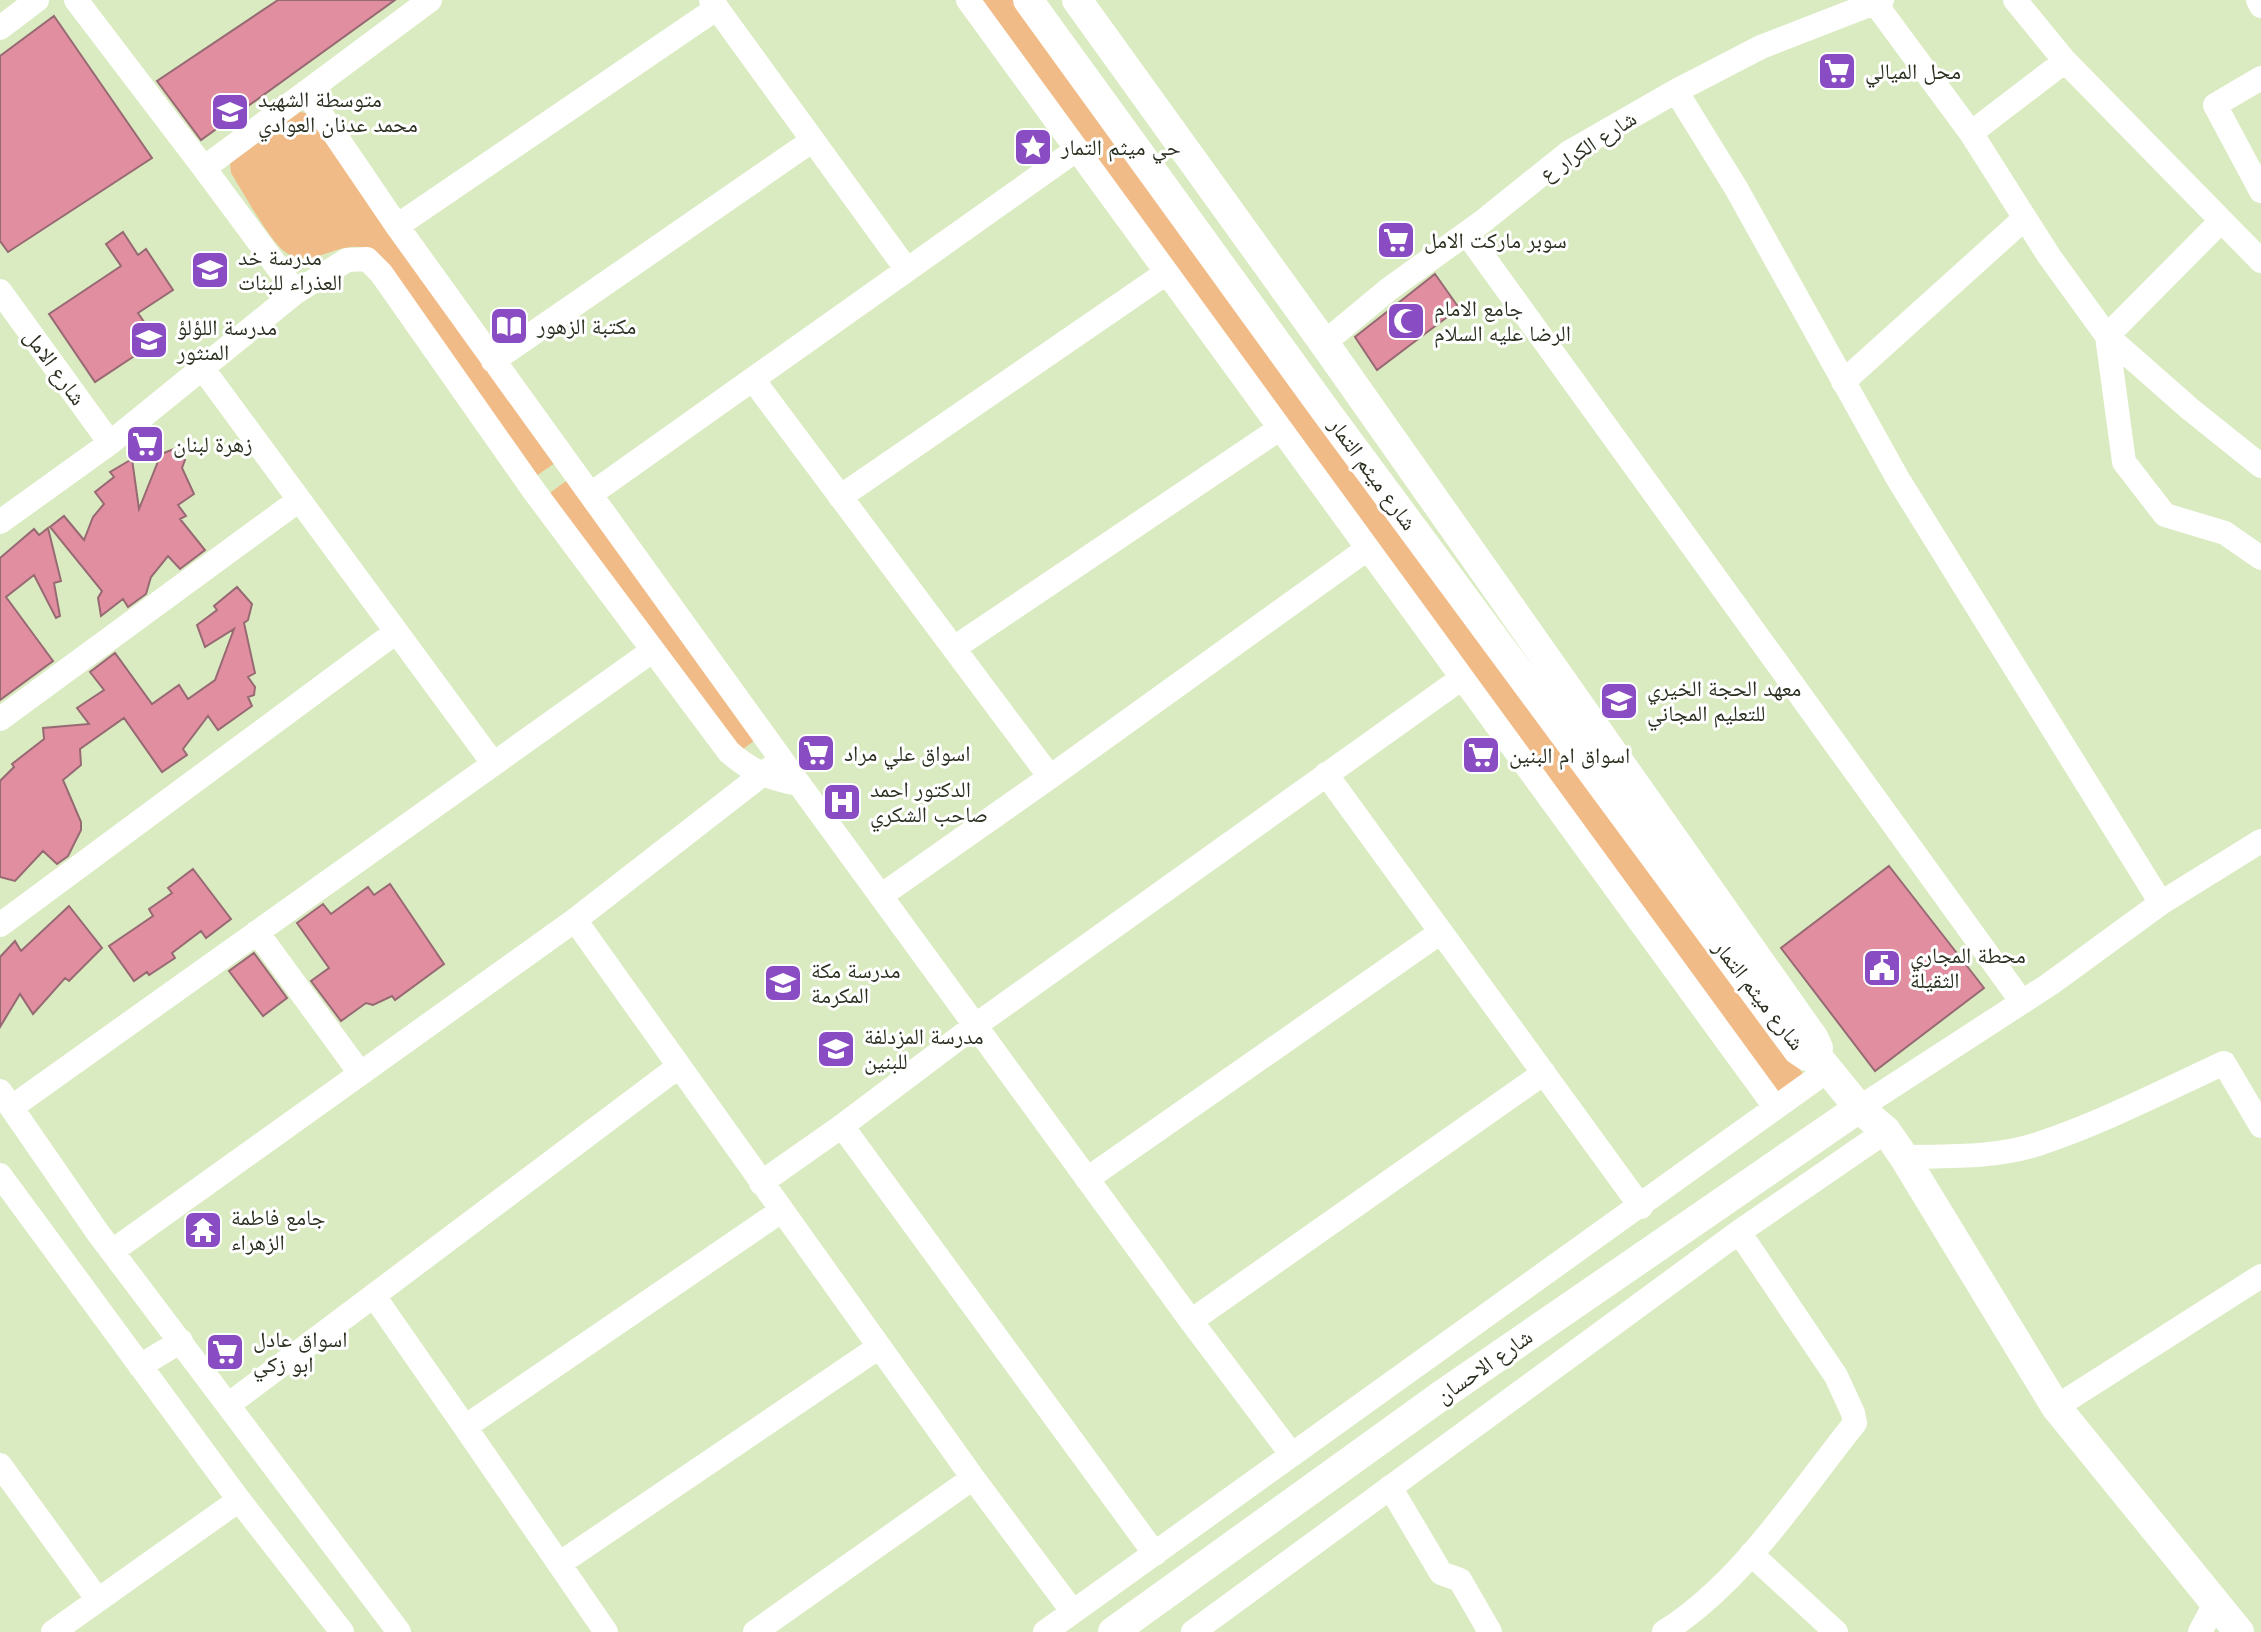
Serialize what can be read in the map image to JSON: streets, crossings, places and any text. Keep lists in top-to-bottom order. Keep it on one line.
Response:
{"streets":{"street":["شارع الكرار ع","شارع الامل","شارع ميثم التمار","شارع الاحسان"]},"crossings":[["شارع الكرار ع","شارع ميثم التمار"]],"places":{"supermarket":["محل الميالي","سوبر ماركت الامل","زهرة لبنان","اسواق علي مراد","اسواق ام البنين","اسواق عادل ابو زكي"],"school or university":["متوسطة الشهيد محمد عدنان العوادي","مدرسة خد العذراء للبنات","مدرسة اللؤلؤ المنثور","معهد الحجة الخيري للتعليم المجاني","مدرسة مكة المكرمة","مدرسة المزدلفة للبنين"],"place":["حي ميثم التمار"],"mosque":["جامع الامام الرضا عليه السلام"],"library":["مكتبة الزهور"],"hospital":["الدكتور احمد صاحب الشكري"],"public building":["محطة المجاري الثقيلة"],"temple":["جامع فاطمة الزهراء"]}}
